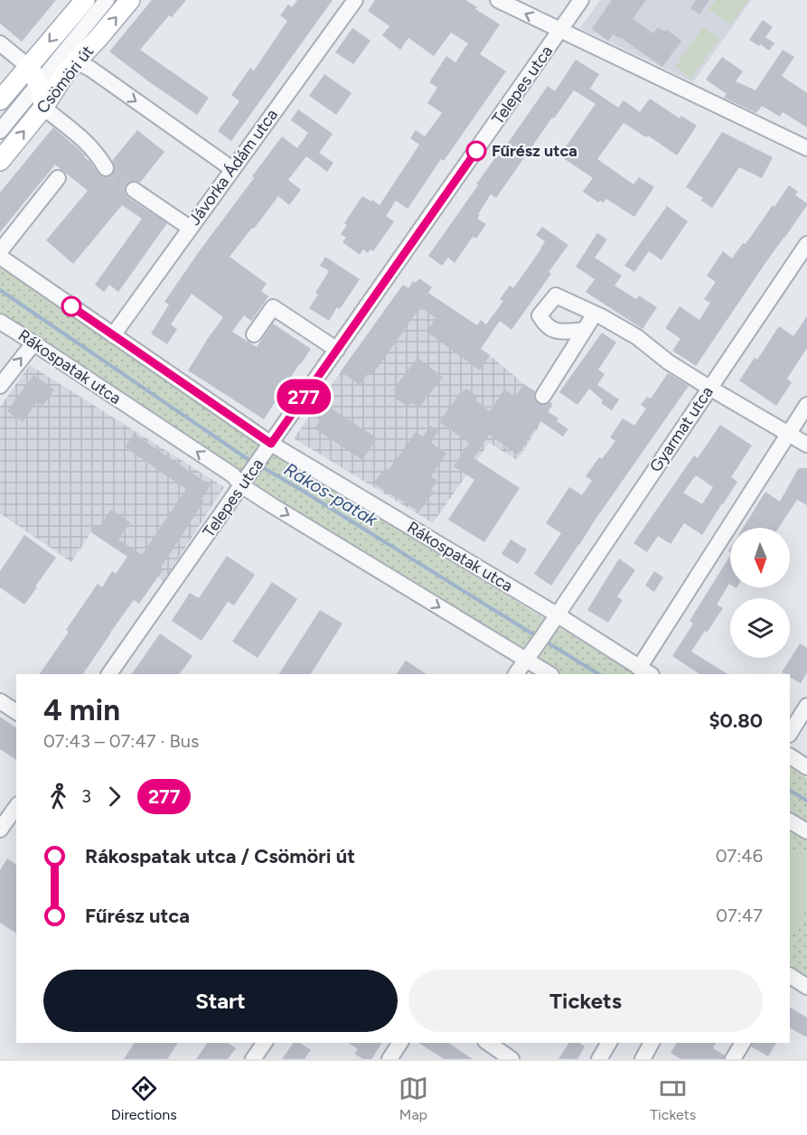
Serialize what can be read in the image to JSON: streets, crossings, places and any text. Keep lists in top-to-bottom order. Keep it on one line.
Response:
{"streets":{"main road":["Csömöri út"],"street":["Telepes utca","Jávorka Ádám utca","Rákospatak utca","Gyarmat utca"]},"crossings":[["Telepes utca","Rákospatak utca"],["Jávorka Ádám utca","Rákospatak utca"],["Rákospatak utca","Gyarmat utca"]],"water":["Rákos-patak"],"places":["Fűrész utca"],"lines":["bus line 277"],"north":"bottom","page":{"on_map":"277","heading":["4 min","07:43 – 07:47 · Bus","$0.80"],"legs":["3","277"],"list":[{"name":"Rákospatak utca / Csömöri út","value":"07:46"},{"name":"Fűrész utca","value":"07:47"}],"buttons":["Start","Tickets"],"tabs":["Directions","Map","Tickets"]}}
